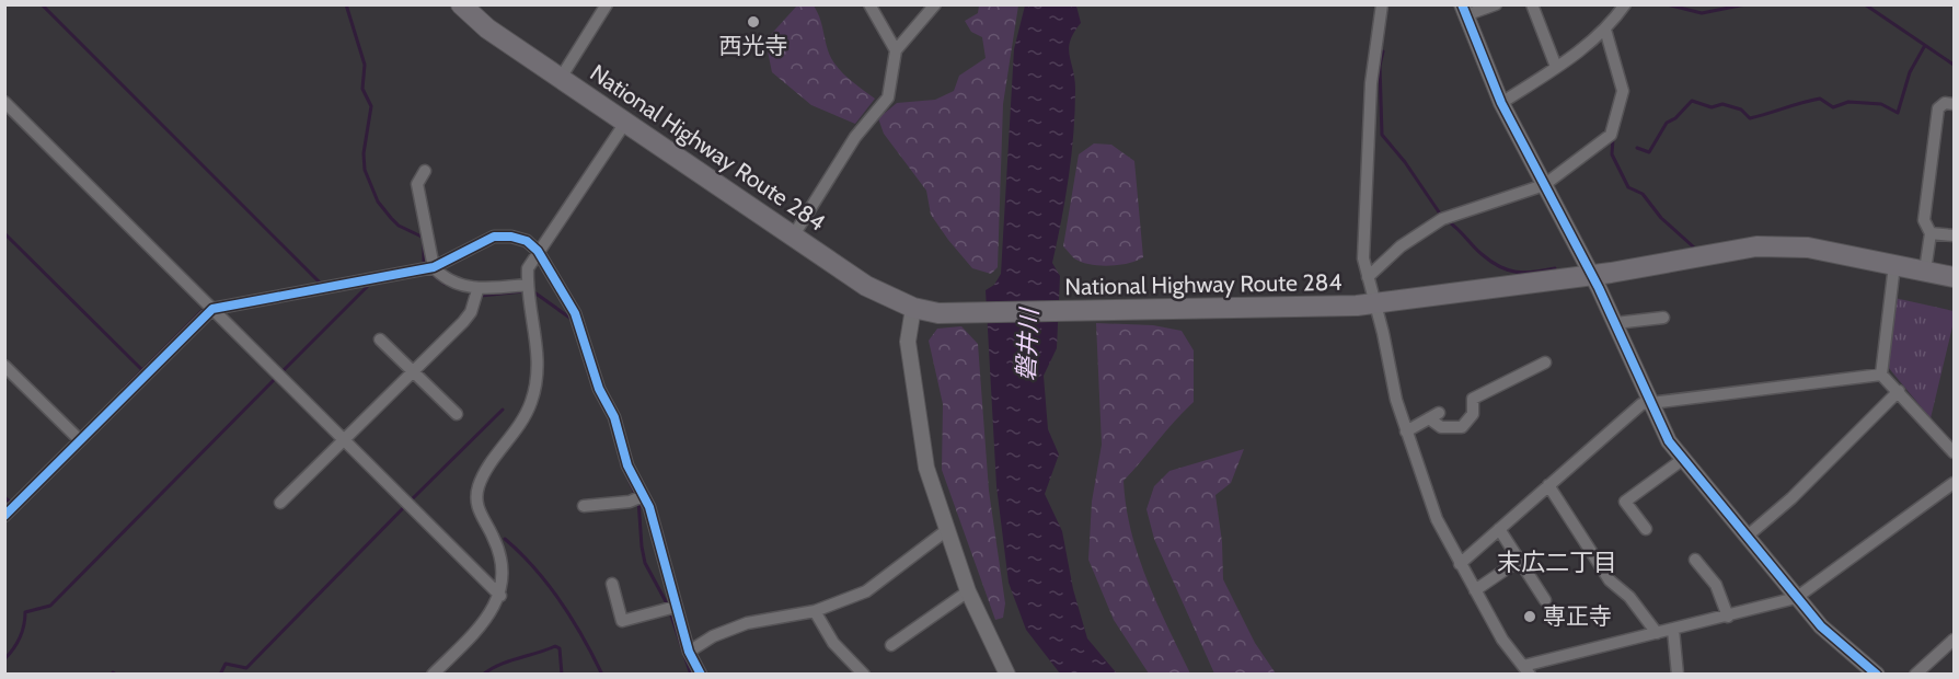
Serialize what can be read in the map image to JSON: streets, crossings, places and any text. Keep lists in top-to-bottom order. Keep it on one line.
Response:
{"streets":{"highway":["National Highway Route 284"]},"districts":["末広二丁目"],"water":["磐井川"],"places":["西光寺","専正寺"]}
